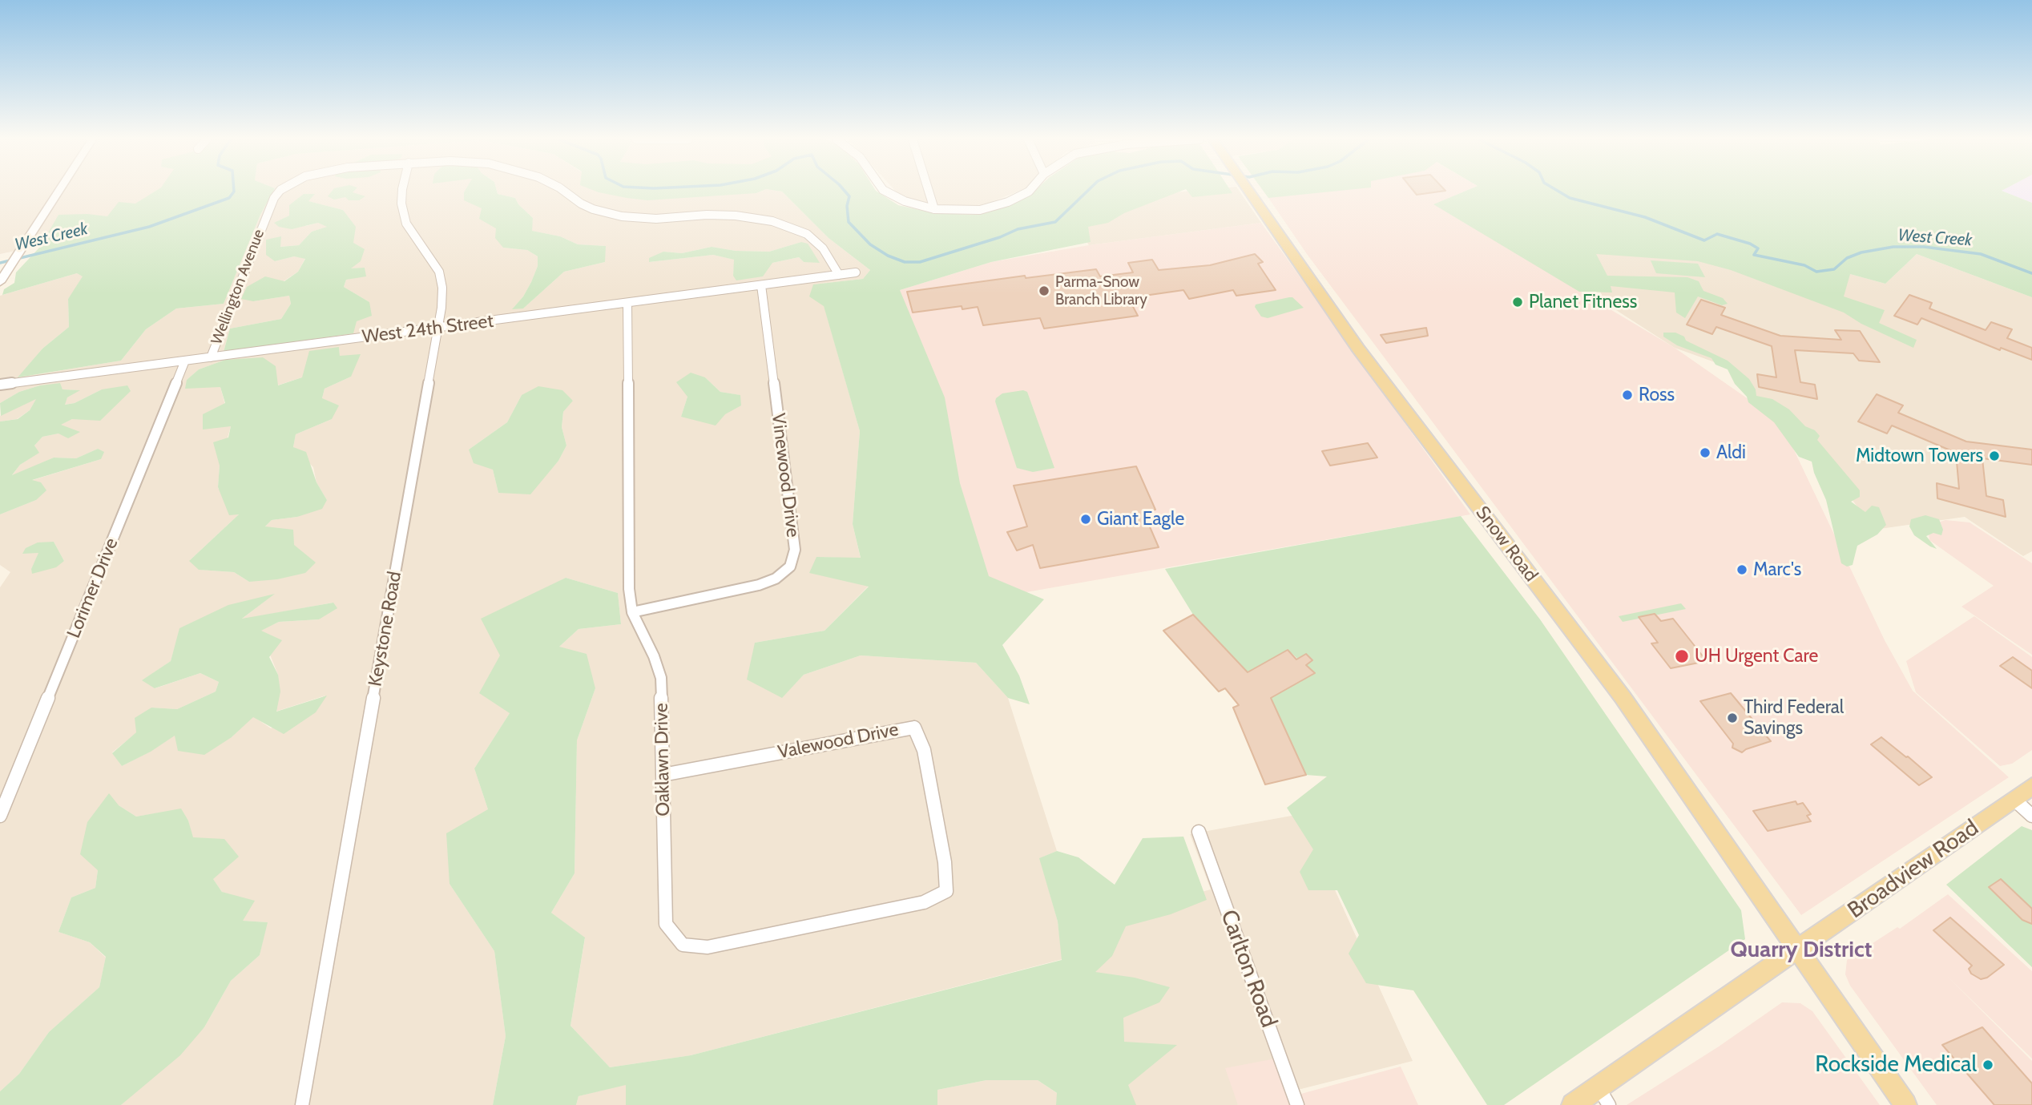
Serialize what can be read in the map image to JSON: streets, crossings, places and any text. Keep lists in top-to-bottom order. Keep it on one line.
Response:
{"streets":{"main road":["Snow Road","Broadview Road"],"street":["Wellington Avenue","West 24th Street","Vinewood Drive","Lorimer Drive","Keystone Road","Valewood Drive","Oaklawn Drive","Carlton Road"]},"crossings":[["Wellington Avenue","West 24th Street"],["West 24th Street","Vinewood Drive"],["West 24th Street","Lorimer Drive"],["West 24th Street","Keystone Road"],["West 24th Street","Oaklawn Drive"],["Vinewood Drive","Oaklawn Drive"],["Snow Road","Broadview Road"],["Valewood Drive","Oaklawn Drive"]],"districts":["Quarry District"],"water":["West Creek"],"places":["Parma-Snow Branch Library","Planet Fitness","Ross","Aldi","Midtown Towers","Giant Eagle","Marc's","UH Urgent Care","Third Federal Savings","Rockside Medical"]}
